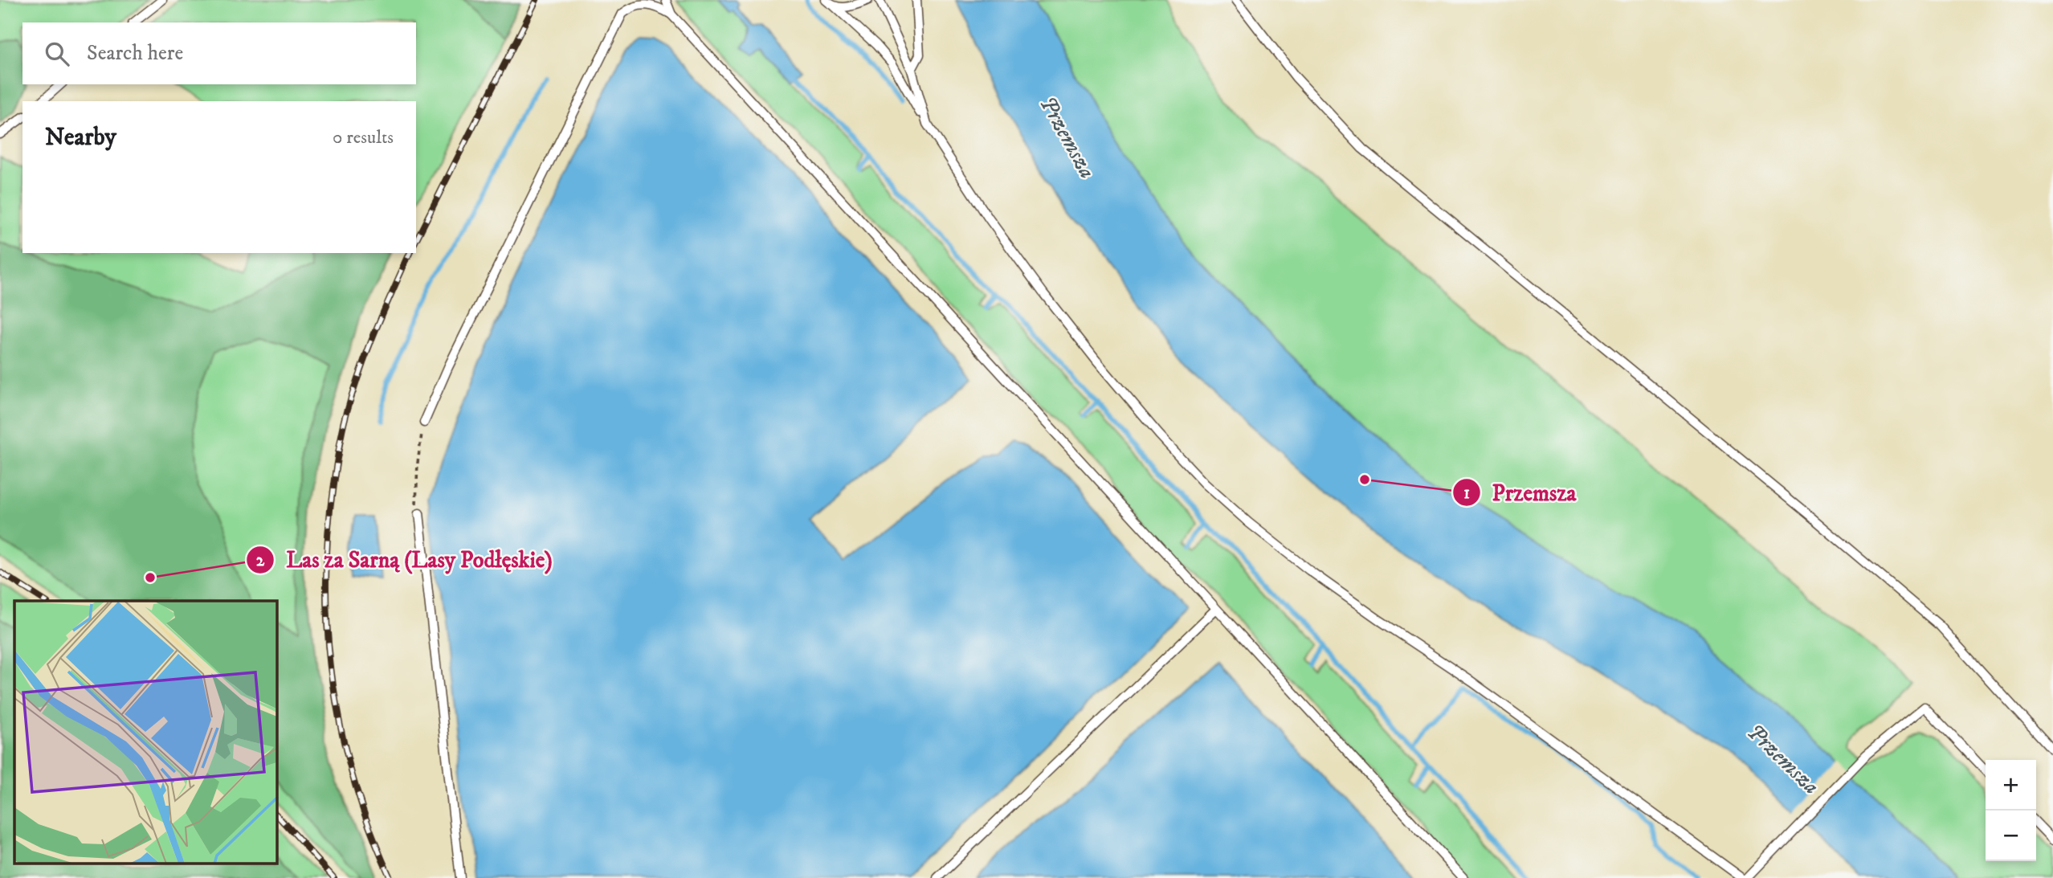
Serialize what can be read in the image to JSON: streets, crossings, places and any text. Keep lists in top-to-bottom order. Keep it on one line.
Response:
{"water":["Przemsza"],"places":["Przemsza","Las za Sarną (Lasy Podłęskie)"],"page":{"search":"Search here","heading":["Nearby","0 results"],"map_buttons":["+","−"]}}
